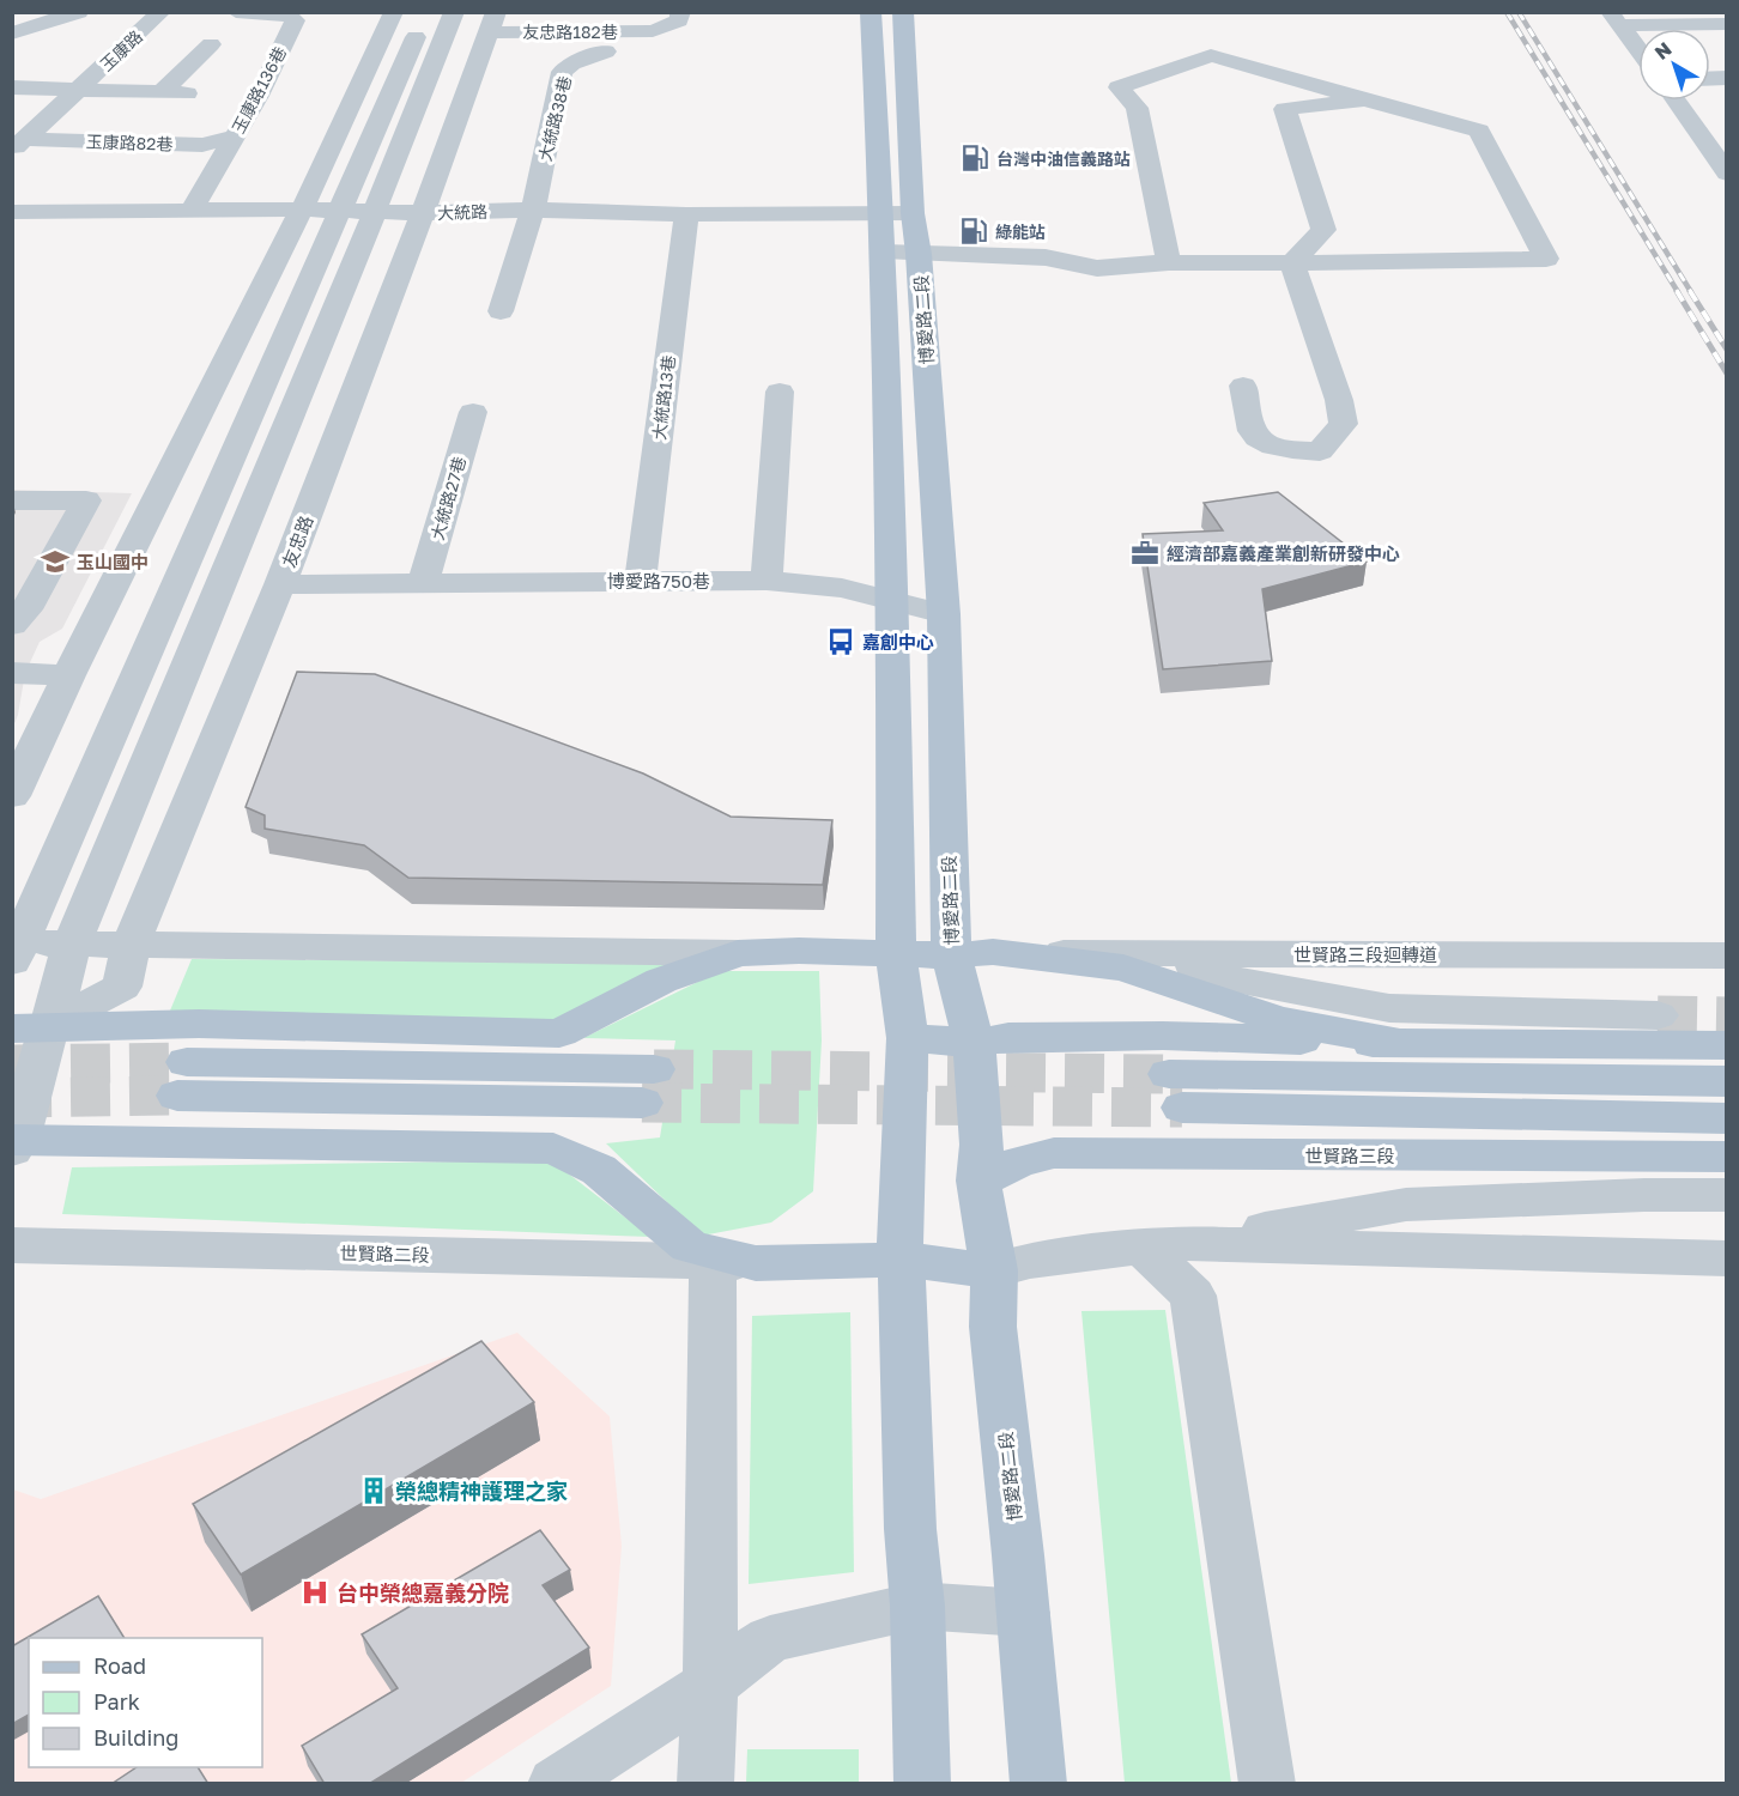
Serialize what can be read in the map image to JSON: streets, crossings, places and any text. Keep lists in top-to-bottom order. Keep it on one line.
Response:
{"streets":{"main road":["博愛路二段","世賢路三段"],"street":["友忠路182巷","玉康路","玉康路136巷","大統路38巷","玉康路82巷","大統路","大統路13巷","大統路27巷","友忠路","博愛路750巷","世賢路三段迴轉道","世賢路二段"]},"crossings":[["友忠路182巷","友忠路"],["玉康路","玉康路82巷"],["玉康路136巷","玉康路82巷"],["玉康路136巷","大統路"],["大統路38巷","大統路"],["大統路","博愛路二段"],["大統路","大統路13巷"],["大統路","友忠路"],["博愛路二段","博愛路750巷"],["博愛路二段","世賢路三段"],["大統路13巷","博愛路750巷"],["大統路27巷","博愛路750巷"],["友忠路","博愛路750巷"]],"places":{"fuel station":["台灣中油信義路站","綠能站"],"office":["經濟部嘉義產業創新研發中心"],"school or university":["玉山國中"],"bus stop":["嘉創中心"],"building":["榮總精神護理之家"],"hospital":["台中榮總嘉義分院"]},"legend":["Road","Park","Building"],"north":"top left"}
